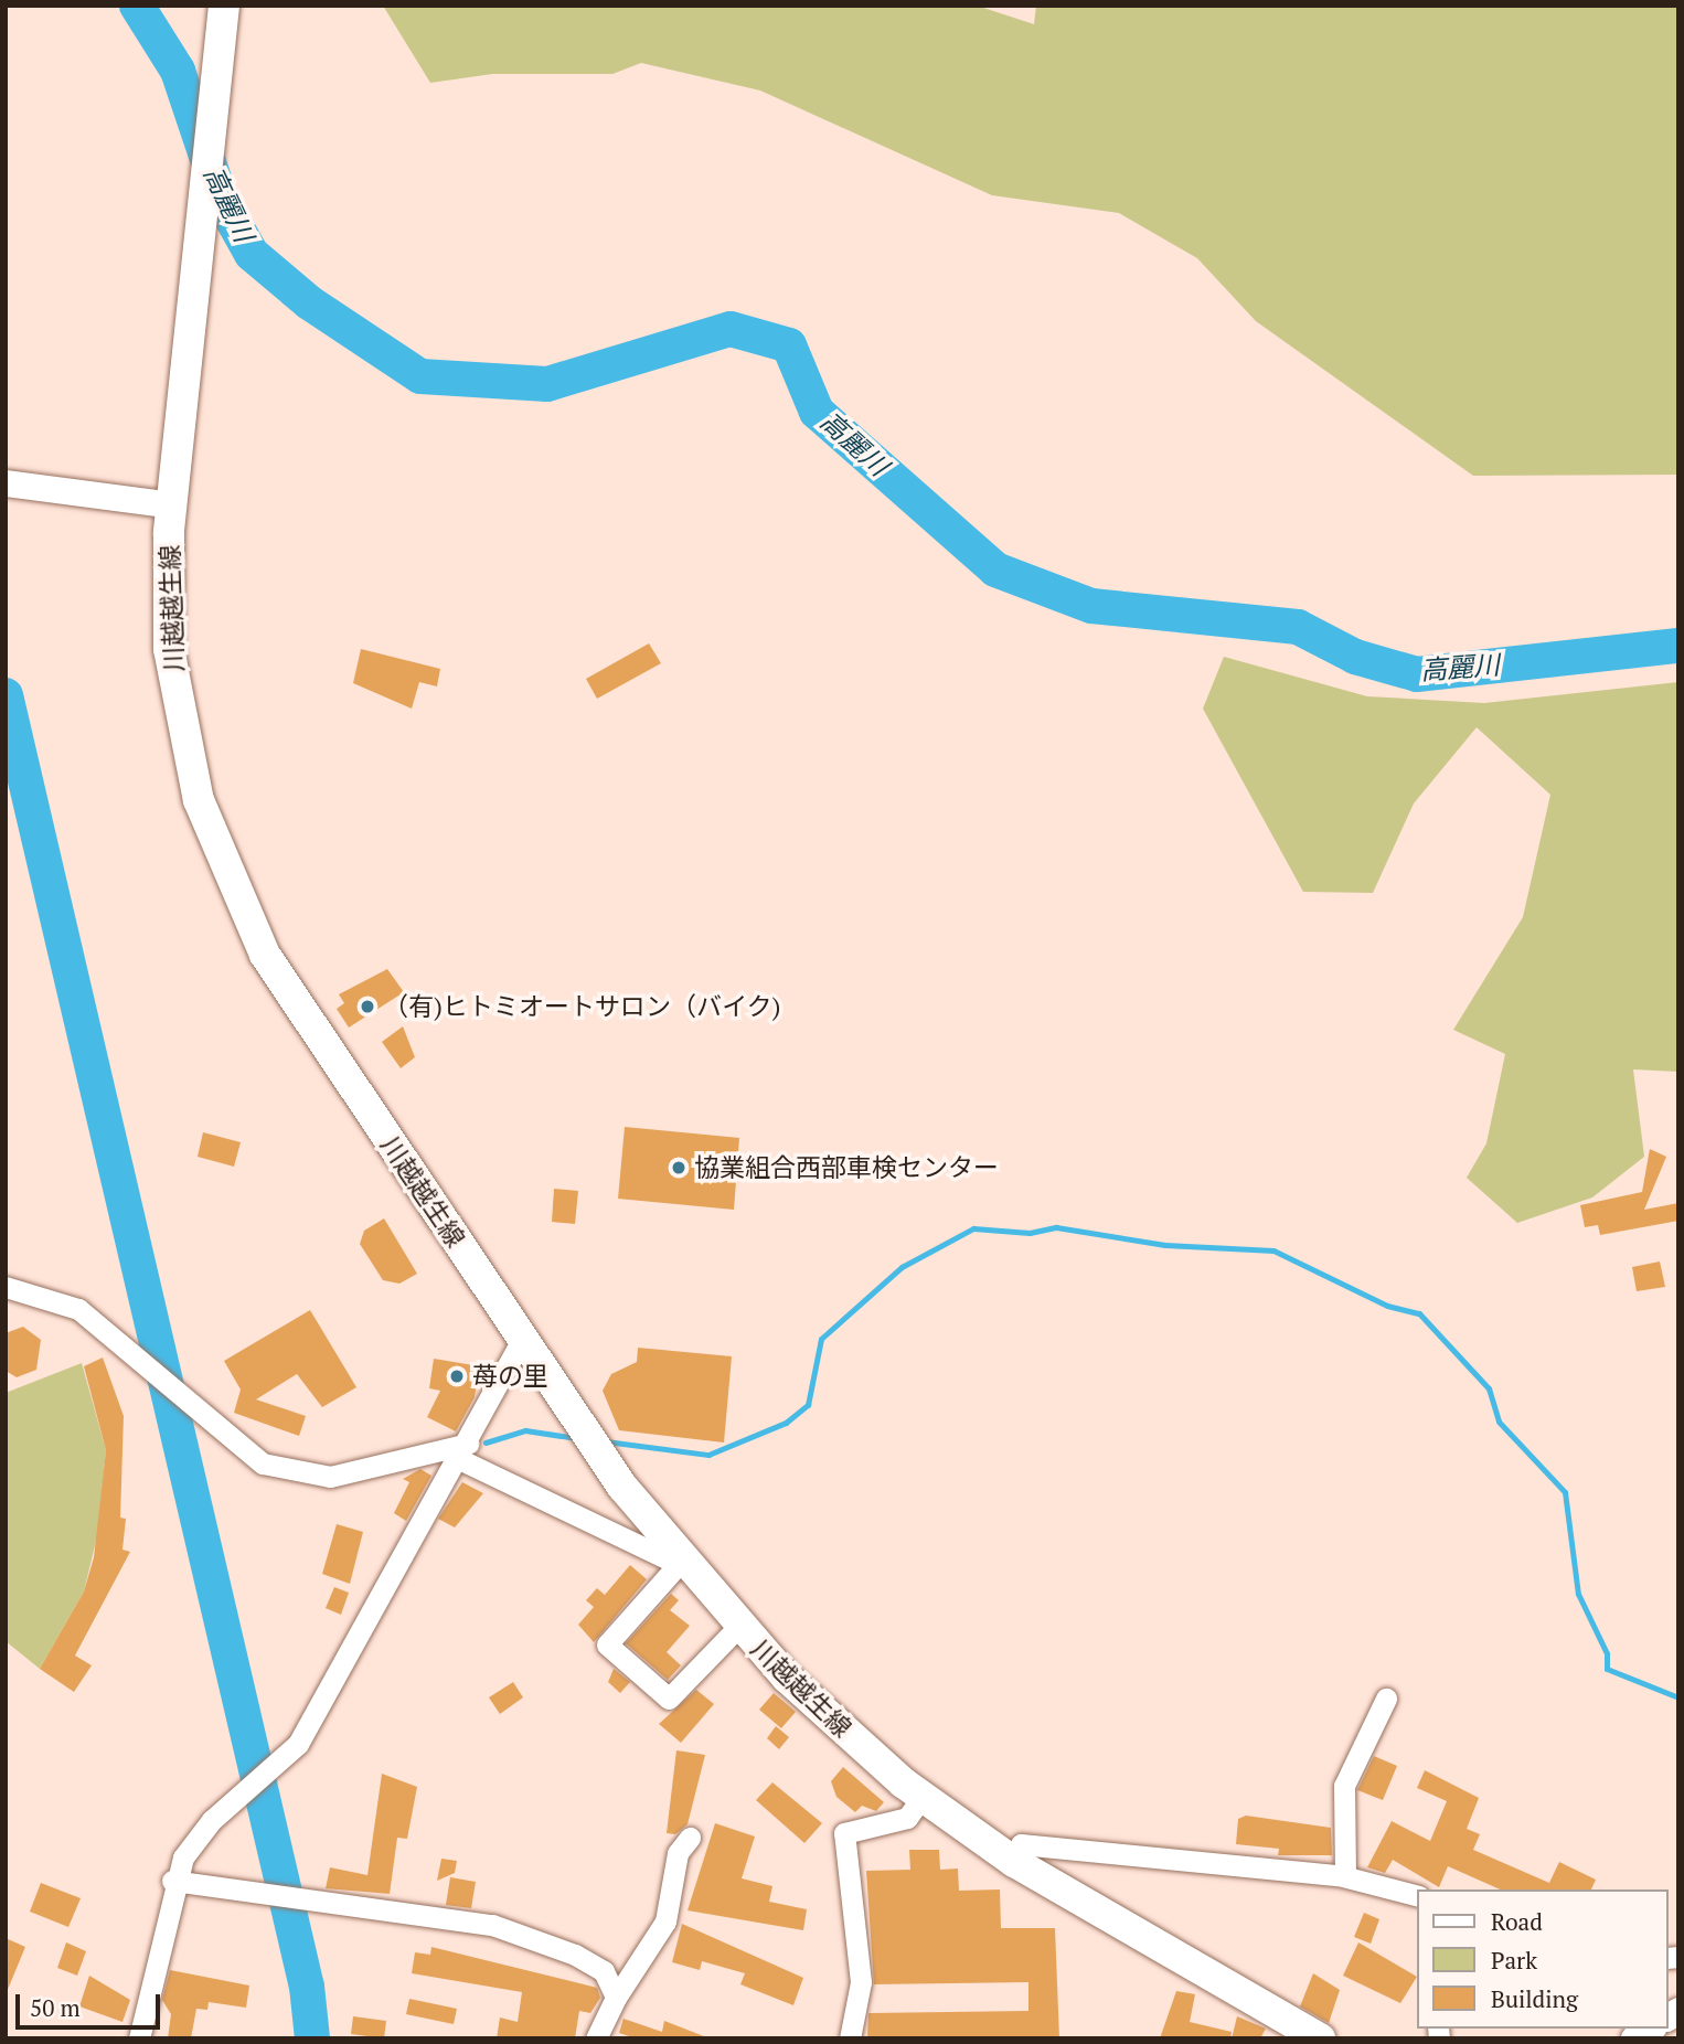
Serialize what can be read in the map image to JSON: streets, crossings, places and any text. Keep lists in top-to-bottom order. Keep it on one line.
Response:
{"streets":{"main road":["川越越生線"]},"water":["高麗川"],"places":["（有)ヒトミオートサロン（バイク)","協業組合西部車検センター","苺の里"],"legend":["Road","Park","Building"],"scale_bar":"50 m"}
